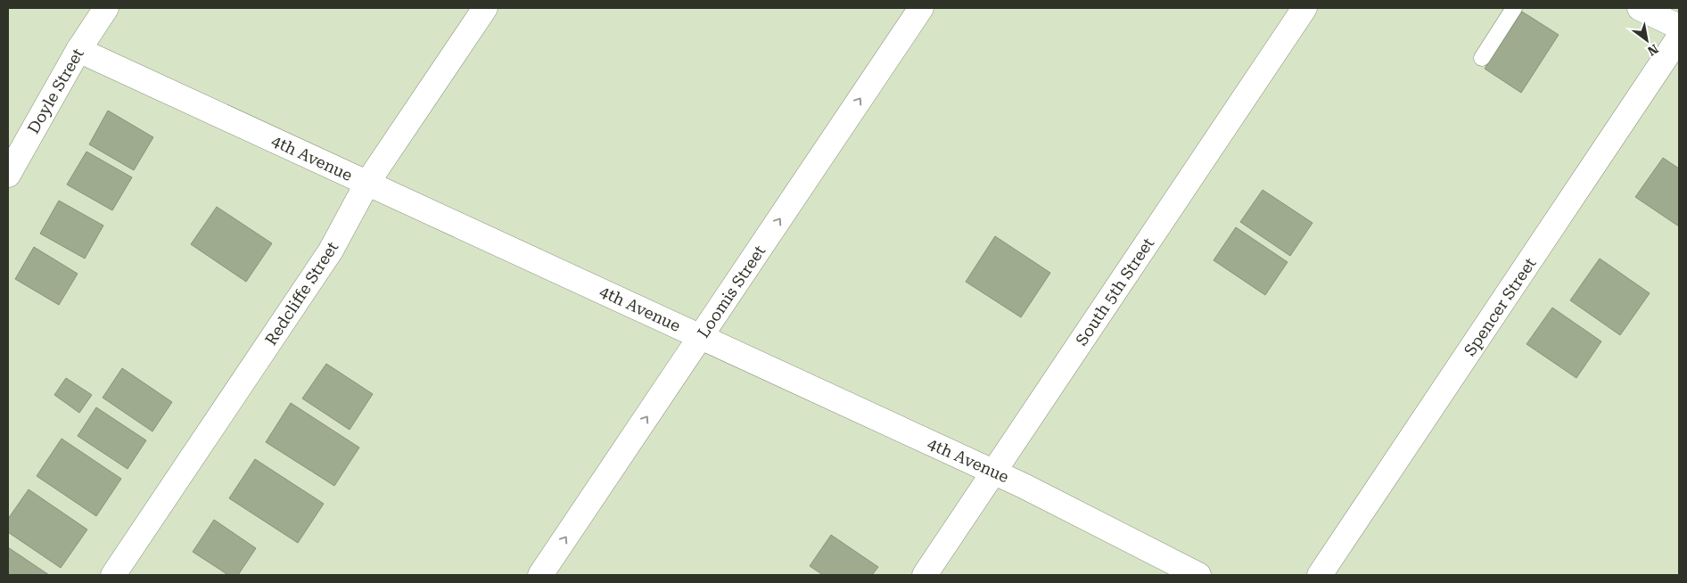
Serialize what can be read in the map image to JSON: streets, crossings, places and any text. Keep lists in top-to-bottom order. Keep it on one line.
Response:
{"streets":{"street":["Doyle Street","4th Avenue","Loomis Street","South 5th Street","Redcliffe Street","Spencer Street"]},"crossings":[["Doyle Street","4th Avenue"],["4th Avenue","Loomis Street"],["4th Avenue","South 5th Street"],["4th Avenue","Redcliffe Street"]],"one_way":["Loomis Street"],"north":"bottom right"}
